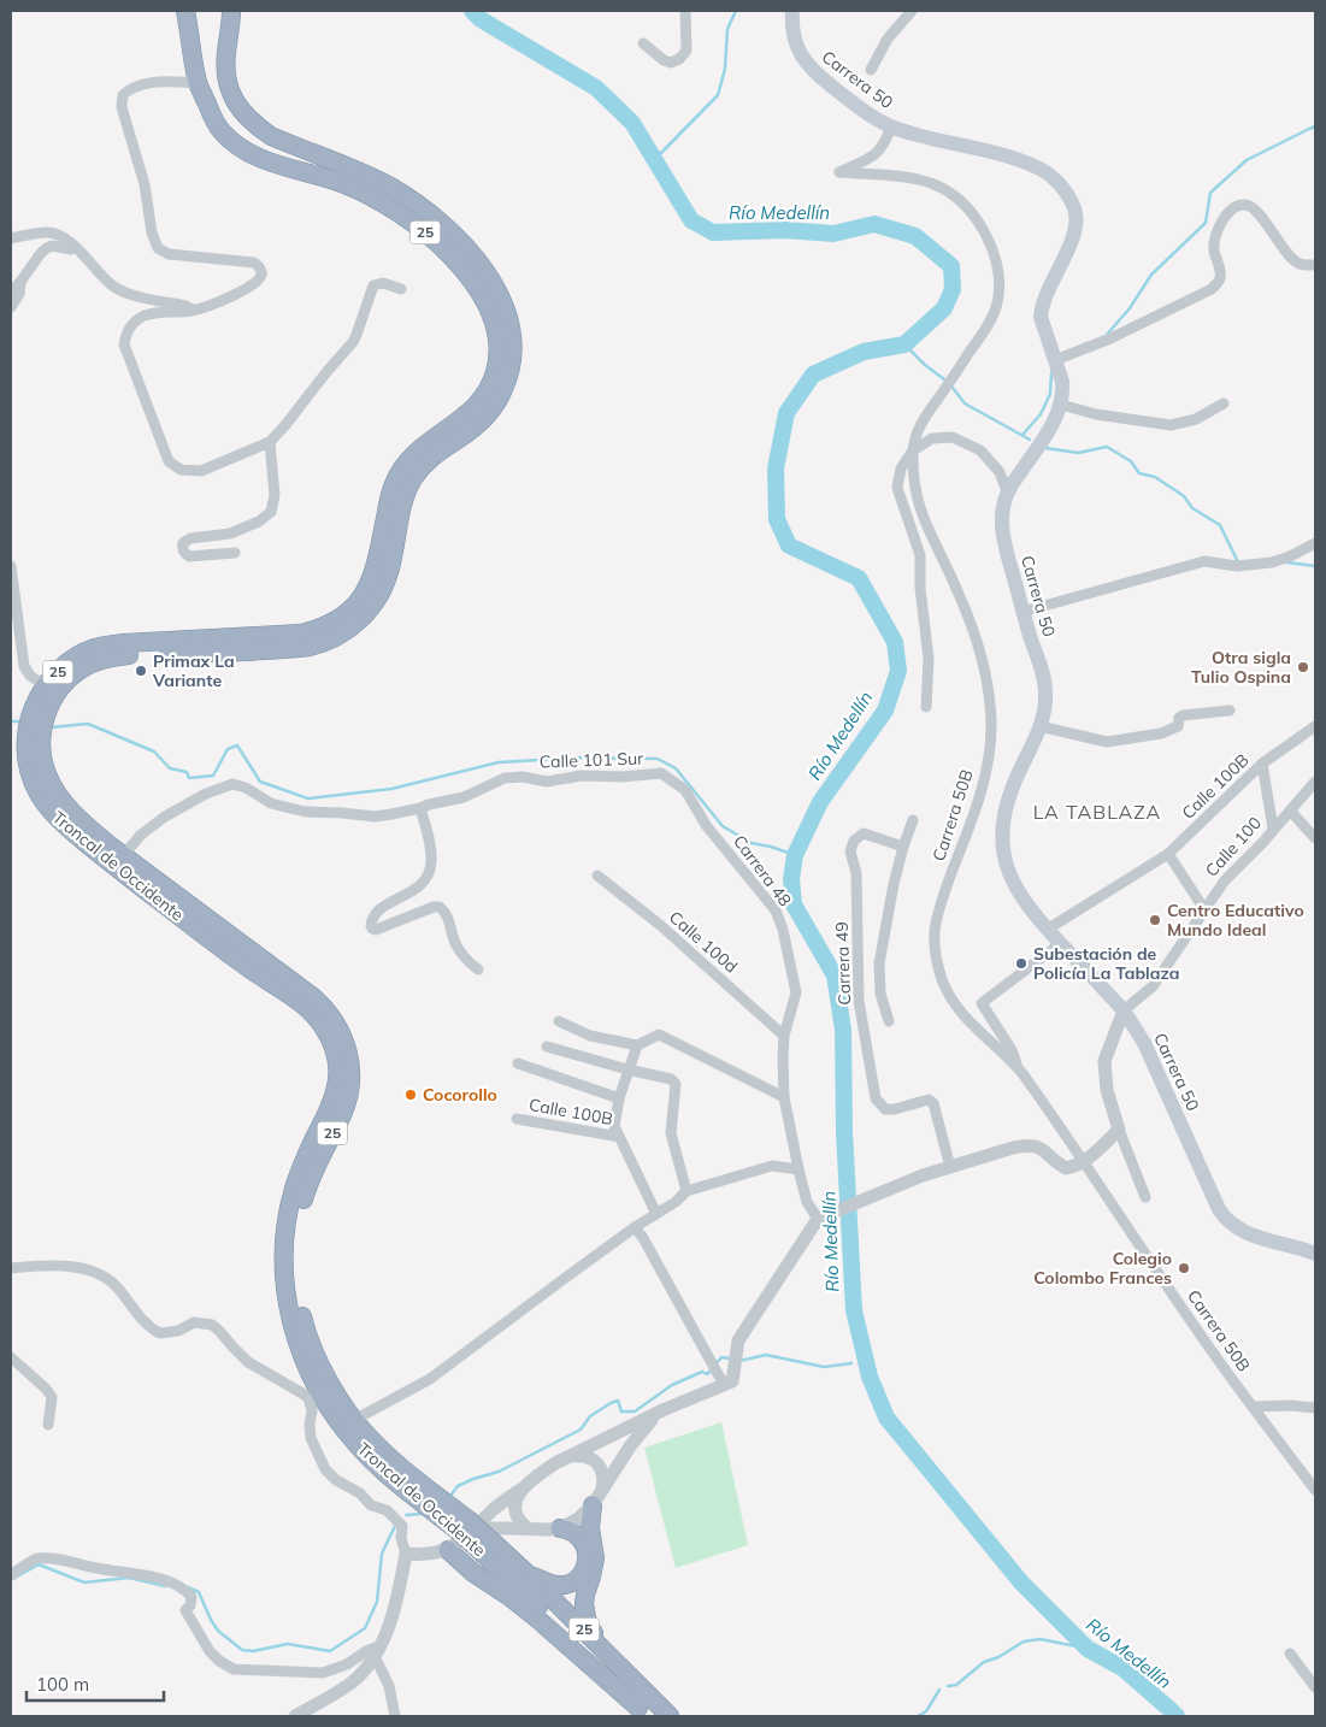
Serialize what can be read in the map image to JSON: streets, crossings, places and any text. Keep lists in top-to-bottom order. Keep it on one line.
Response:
{"streets":{"highway":["25","Troncal de Occidente"],"main road":["Carrera 50"],"street":["Calle 101 Sur","Calle 100B","Carrera 50B","Calle 100","Carrera 48","Calle 100d","Carrera 49"]},"crossings":[["Carrera 50","Calle 100B"],["Carrera 50","Carrera 50B"],["Carrera 50","Calle 100"],["Calle 101 Sur","Troncal de Occidente"],["Calle 101 Sur","Carrera 48"],["Carrera 48","Calle 100d"]],"districts":["LA TABLAZA"],"water":["Río Medellín"],"places":["Otra sigla Tulio Ospina","Primax La Variante","Centro Educativo Mundo Ideal","Subestación de Policía La Tablaza","Cocorollo","Colegio Colombo Frances"],"scale_bar":"100 m"}
